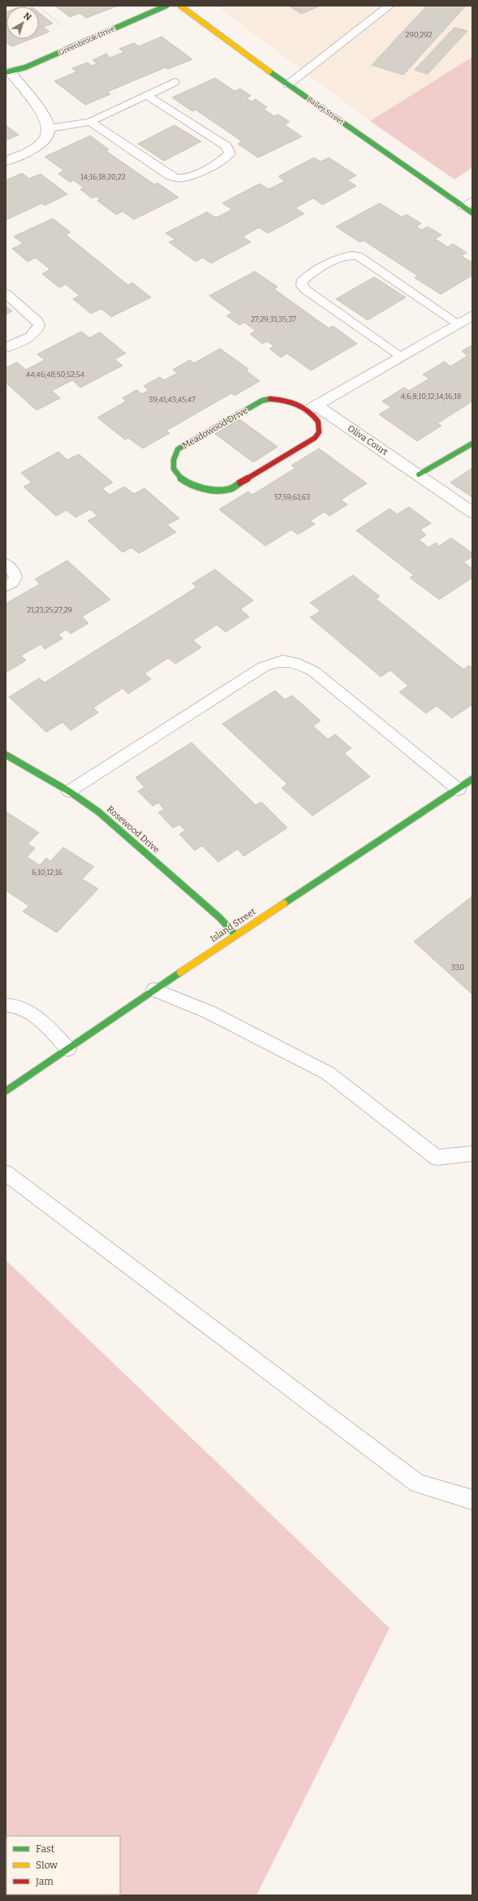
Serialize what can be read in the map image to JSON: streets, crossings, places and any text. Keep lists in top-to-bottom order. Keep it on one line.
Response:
{"streets":{"street":["Greenbrook Drive","Bailey Street","Meadowood Drive","Oliva Court","Rosewood Drive","Island Street"]},"crossings":[["Meadowood Drive","Oliva Court"],["Rosewood Drive","Island Street"]],"house_numbers":["290;292","14;16;18;20;22","27;29;31;35;37","44;46;48;50;52;54","4;6;8;10;12;14;16;18","39;41;43;45;47","57;59;61;63","21;23;25;27;29","6;10;12;16","330"],"legend":["Fast","Slow","Jam"],"north":"top right"}
